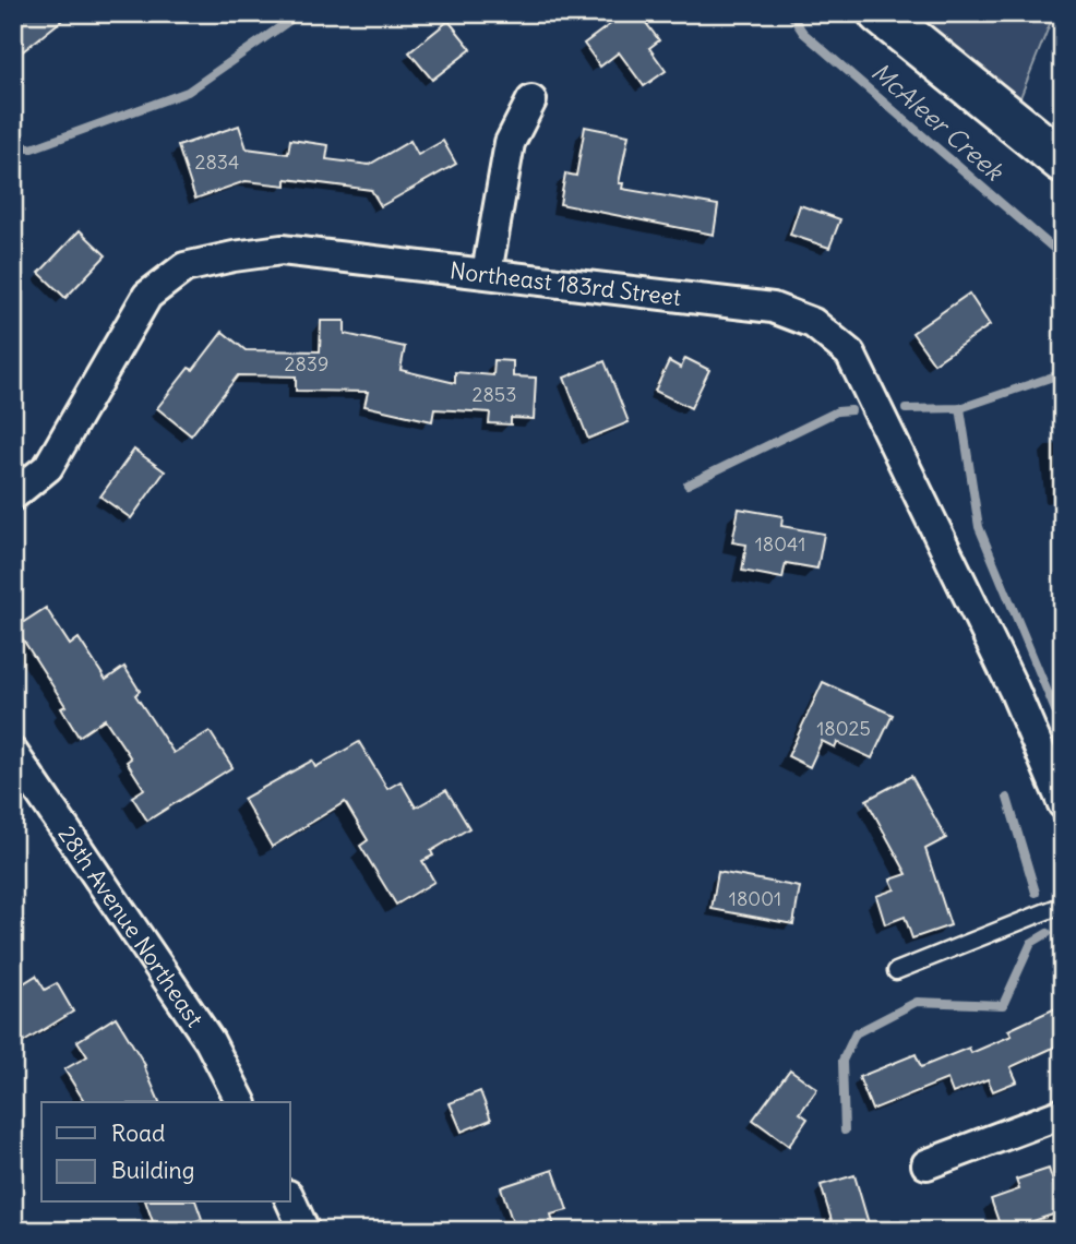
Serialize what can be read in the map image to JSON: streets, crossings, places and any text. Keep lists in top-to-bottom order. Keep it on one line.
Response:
{"streets":{"street":["Northeast 183rd Street","28th Avenue Northeast"]},"water":["McAleer Creek"],"house_numbers":["2834","2839","2853","18041","18025","18001"],"legend":["Road","Building"]}
